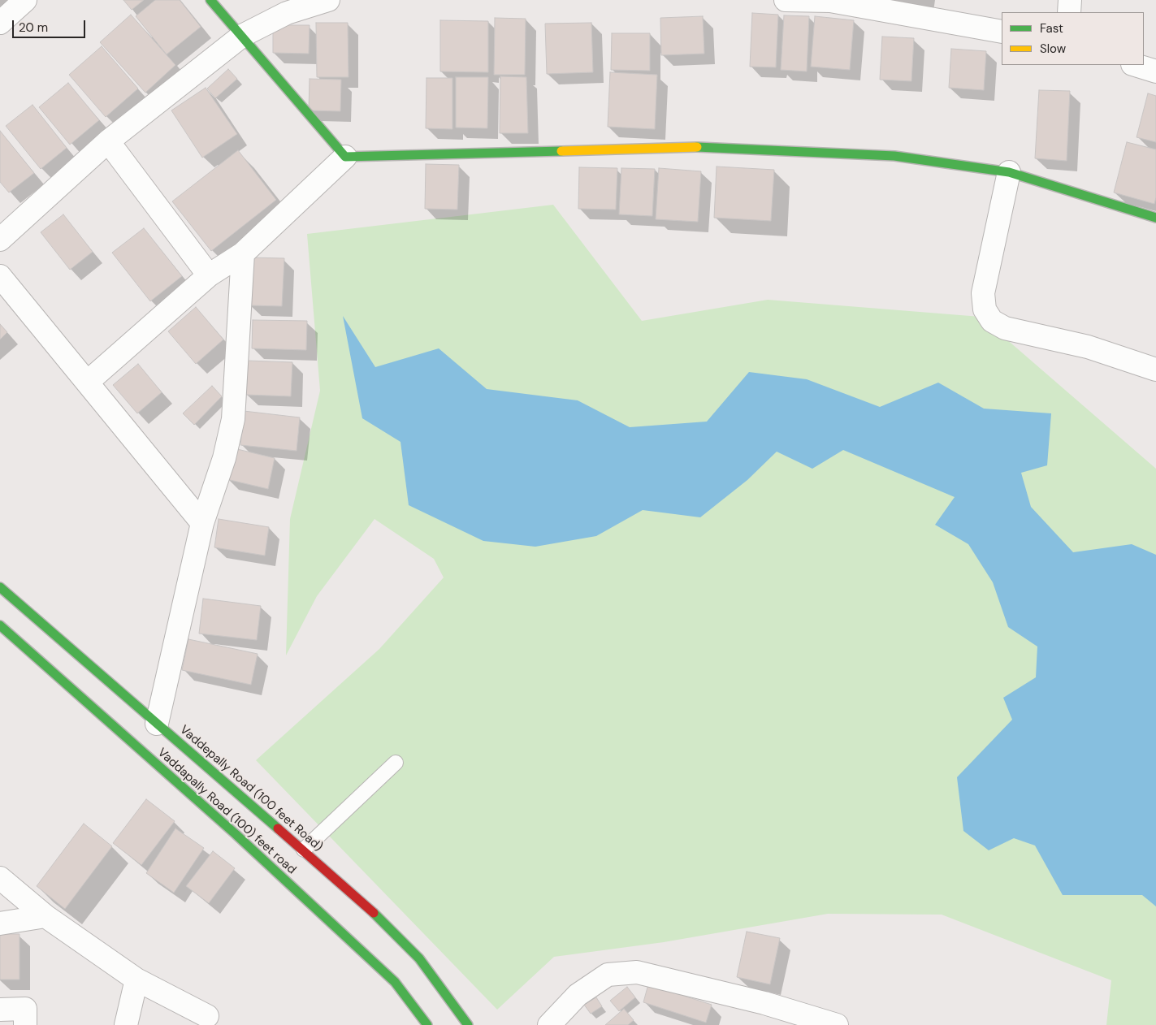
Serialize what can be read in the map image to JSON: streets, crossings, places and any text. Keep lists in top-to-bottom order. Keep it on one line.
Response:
{"streets":{"main road":["Vaddepally Road (100 feet Road)","Vaddapally Road (100) feet road"]},"legend":["Fast","Slow"],"scale_bar":"20 m"}
